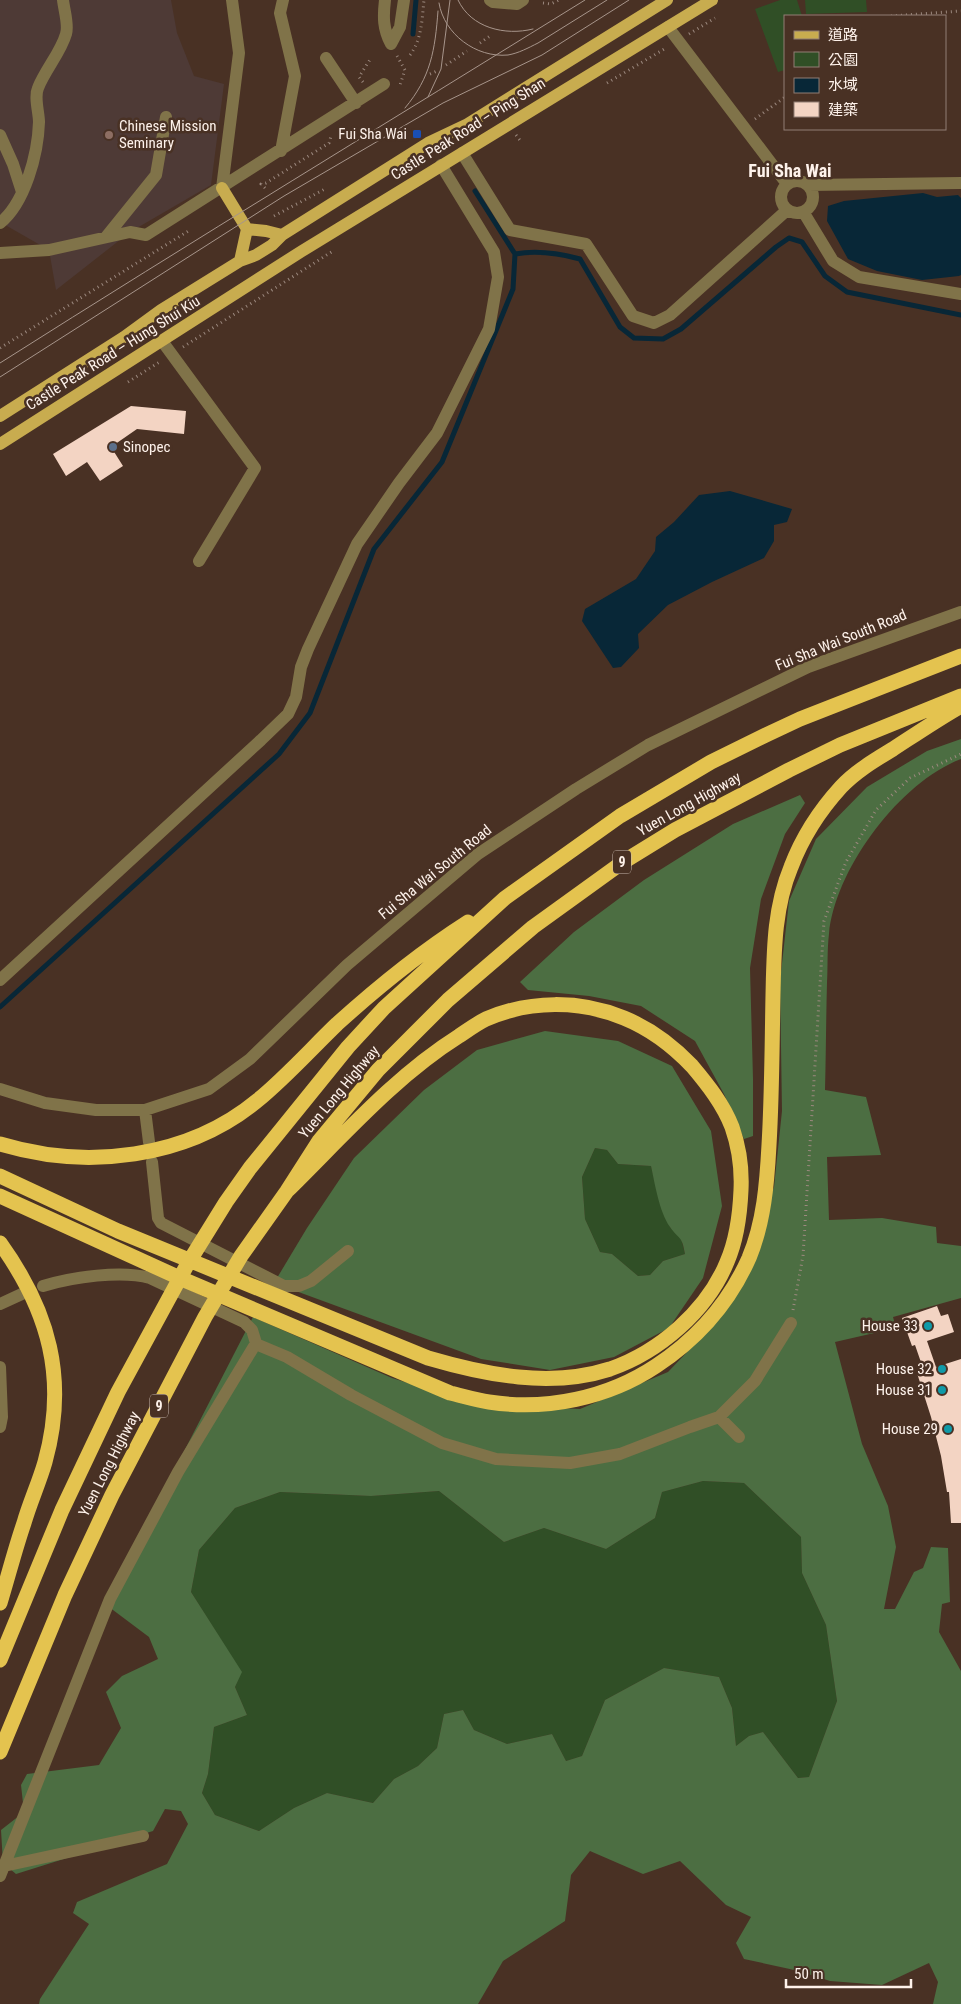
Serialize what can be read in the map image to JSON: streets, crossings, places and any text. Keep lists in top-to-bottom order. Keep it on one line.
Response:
{"streets":{"highway":["Yuen Long Highway","9"],"main road":["Castle Peak Road – Ping Shan","Castle Peak Road – Hung Shui Kiu"],"street":["Fui Sha Wai South Road"]},"crossings":[["Castle Peak Road – Ping Shan","Castle Peak Road – Hung Shui Kiu"]],"districts":["Fui Sha Wai"],"places":{"transit":["Fui Sha Wai"],"other":["Chinese Mission Seminary","Sinopec","House 33","House 32","House 31","House 29"]},"legend":["道路","公園","水域","建築"],"scale_bar":"50 m"}
